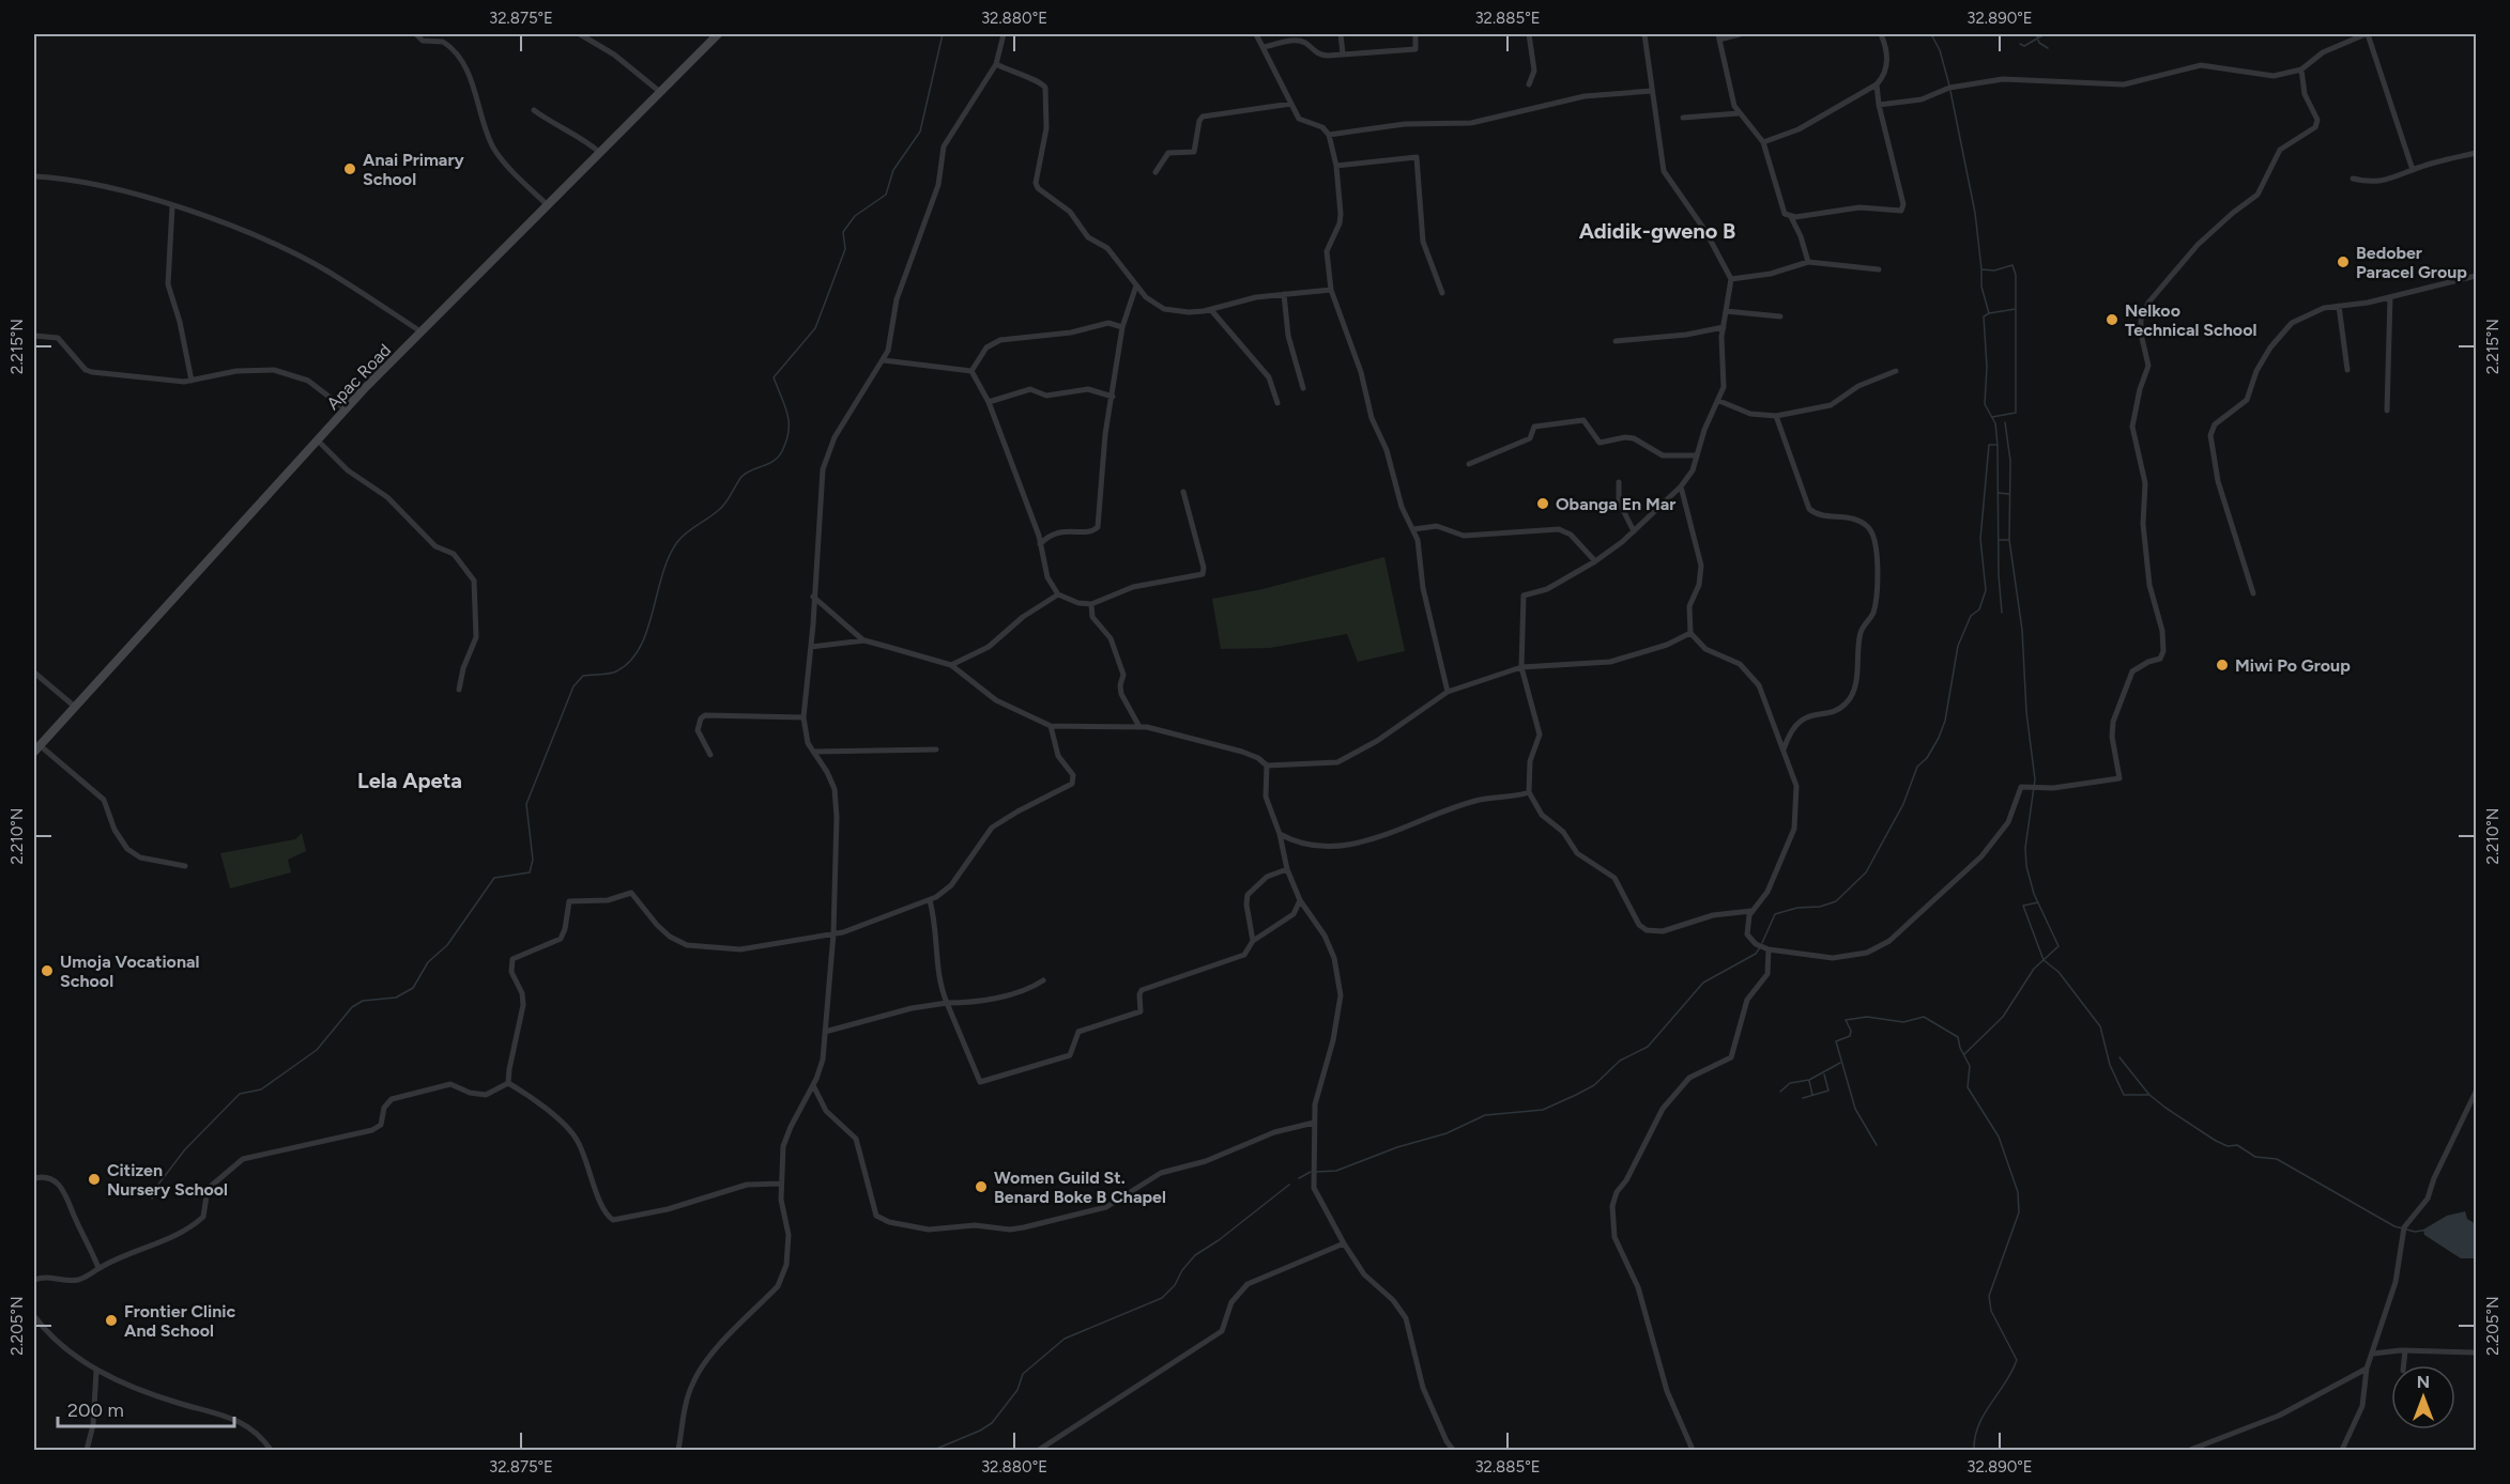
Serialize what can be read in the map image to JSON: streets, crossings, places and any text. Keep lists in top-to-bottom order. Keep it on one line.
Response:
{"streets":{"main road":["Apac Road"]},"districts":["Adidik-gweno B","Lela Apeta"],"places":["Anai Primary School","Bedober Paracel Group","Nelkoo Technical School","Obanga En Mar","Miwi Po Group","Umoja Vocational School","Citizen Nursery School","Women Guild St. Benard Boke B Chapel","Frontier Clinic And School"],"scale_bar":"200 m","north":"top","coordinates":["32.875°E","32.880°E","32.885°E","32.890°E","2.215°N","2.210°N","2.205°N"]}
